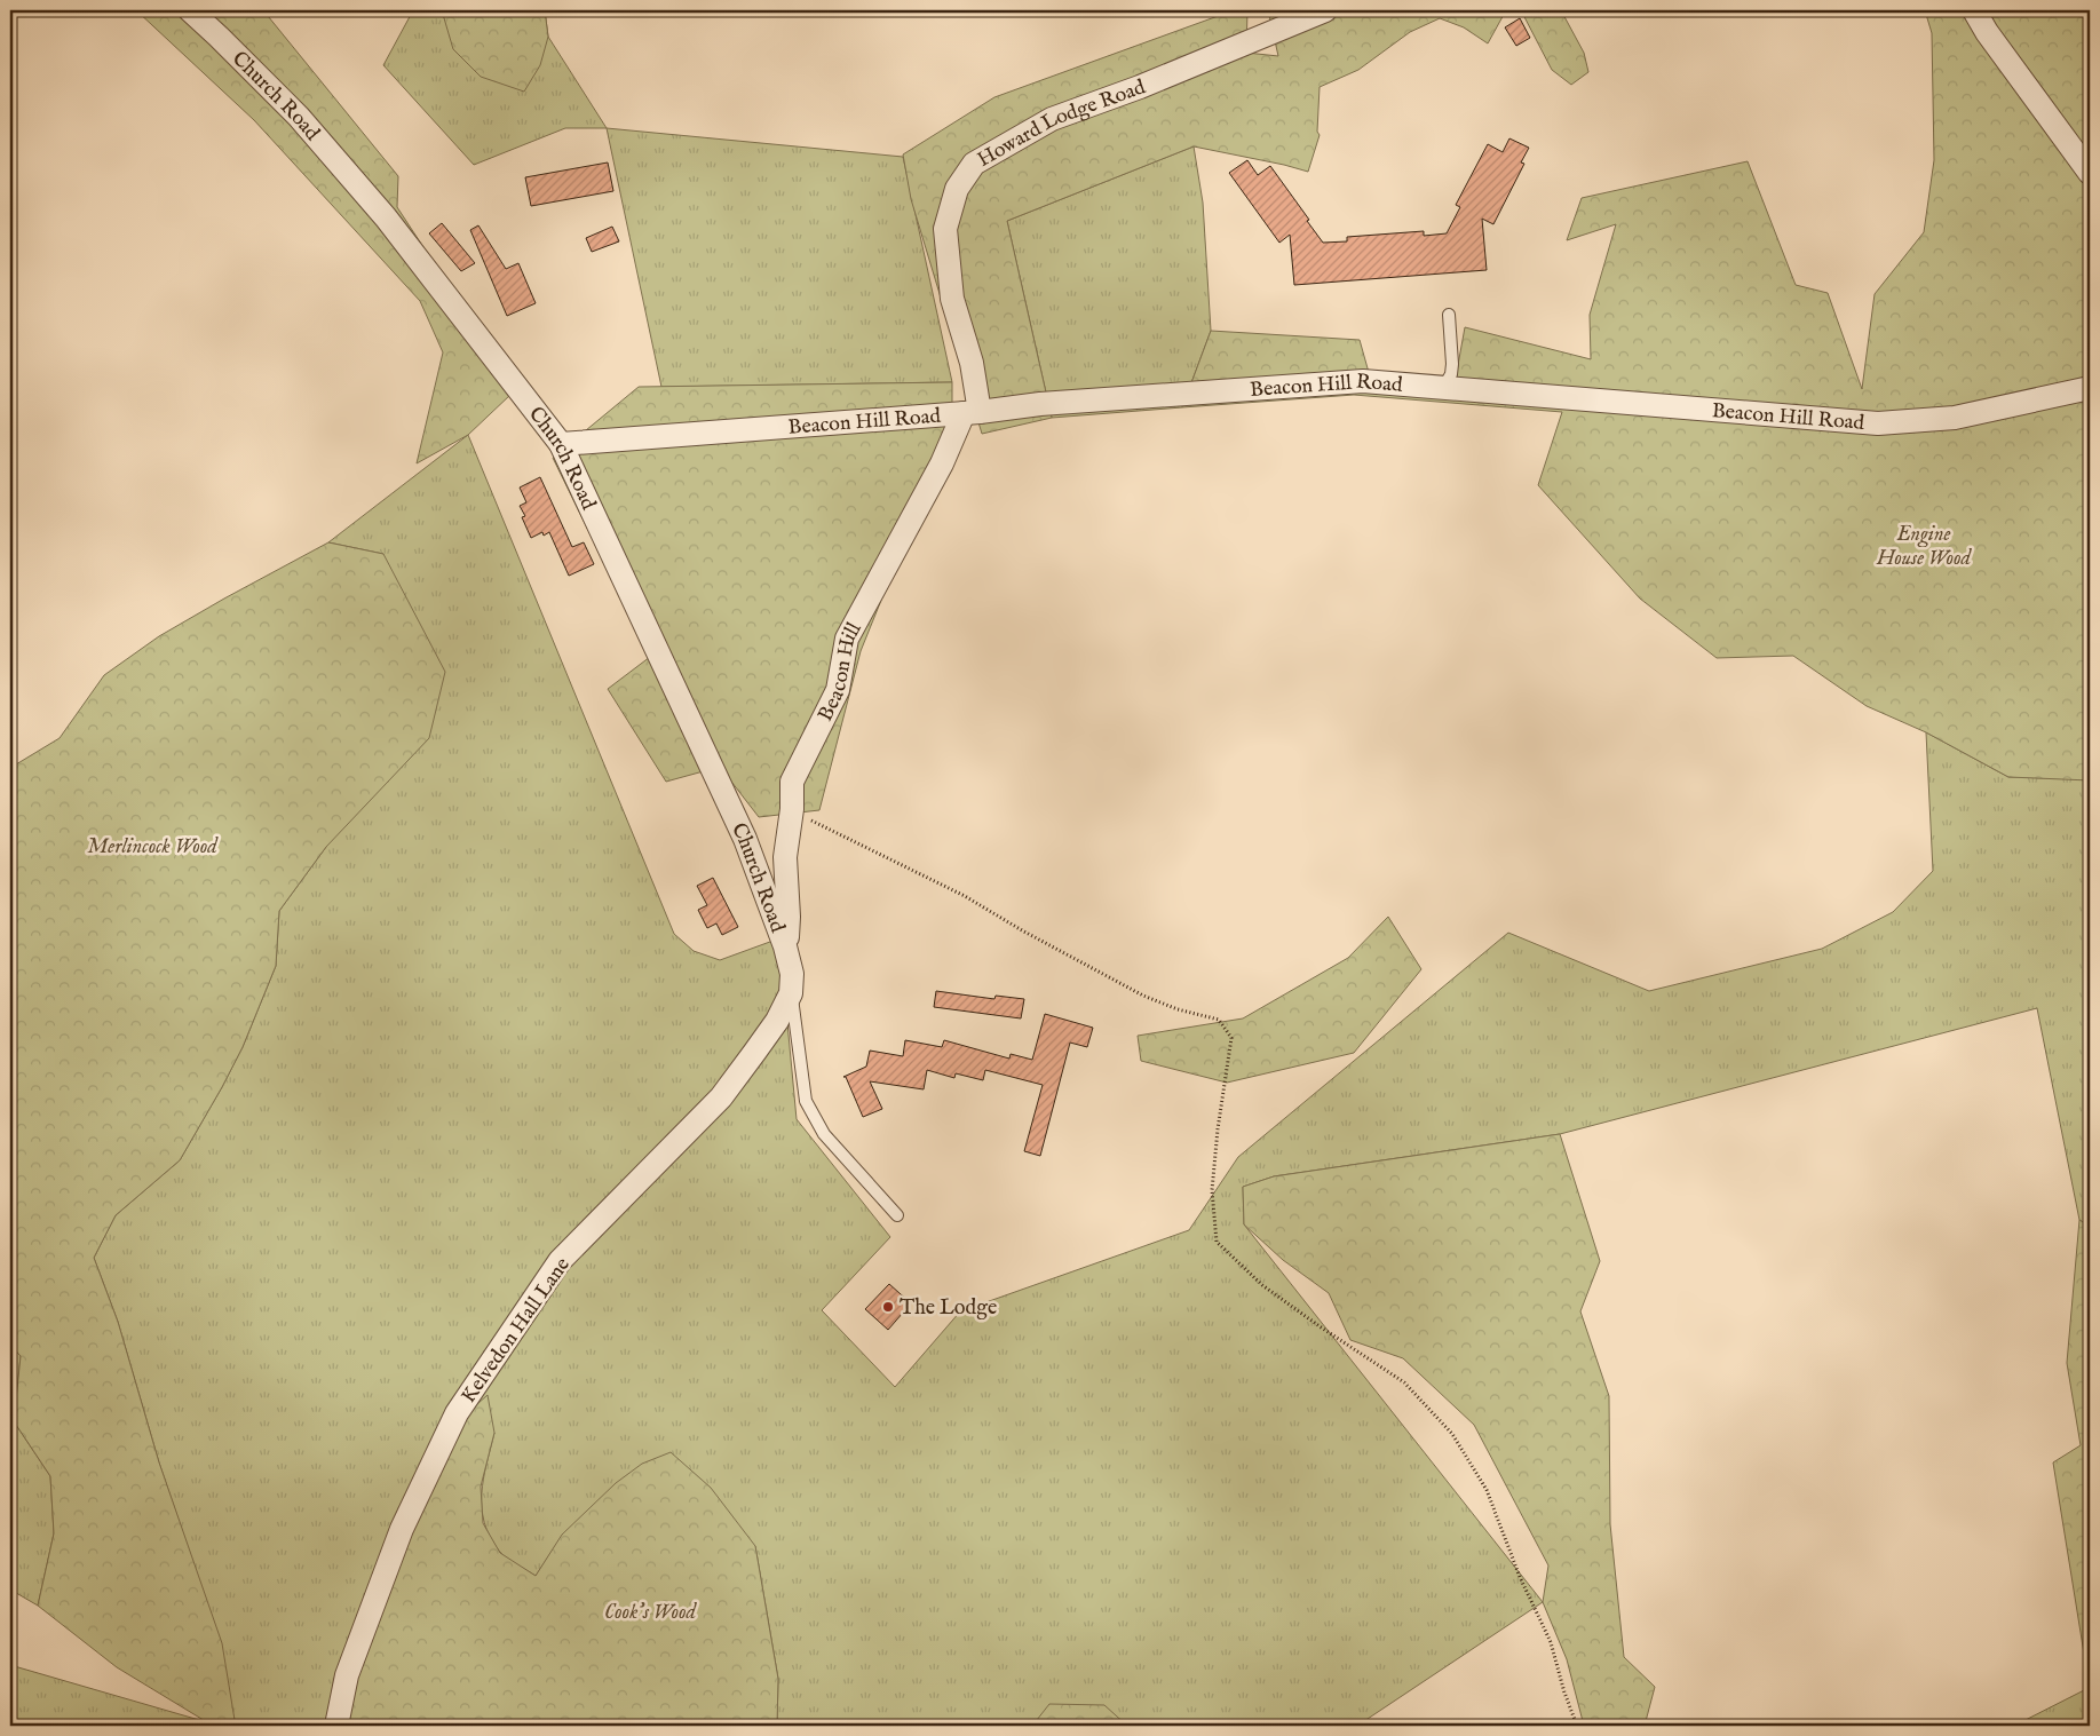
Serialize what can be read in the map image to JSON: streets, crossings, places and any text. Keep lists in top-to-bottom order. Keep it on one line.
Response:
{"streets":{"street":["Church Road","Howard Lodge Road","Beacon Hill Road","Beacon Hill","Kelvedon Hall Lane"]},"crossings":[["Church Road","Beacon Hill Road"],["Church Road","Beacon Hill"],["Church Road","Kelvedon Hall Lane"],["Howard Lodge Road","Beacon Hill Road"],["Howard Lodge Road","Beacon Hill"],["Beacon Hill Road","Beacon Hill"]],"parks":["Engine House Wood","Merlincock Wood","Cook's Wood"],"places":["The Lodge"]}
